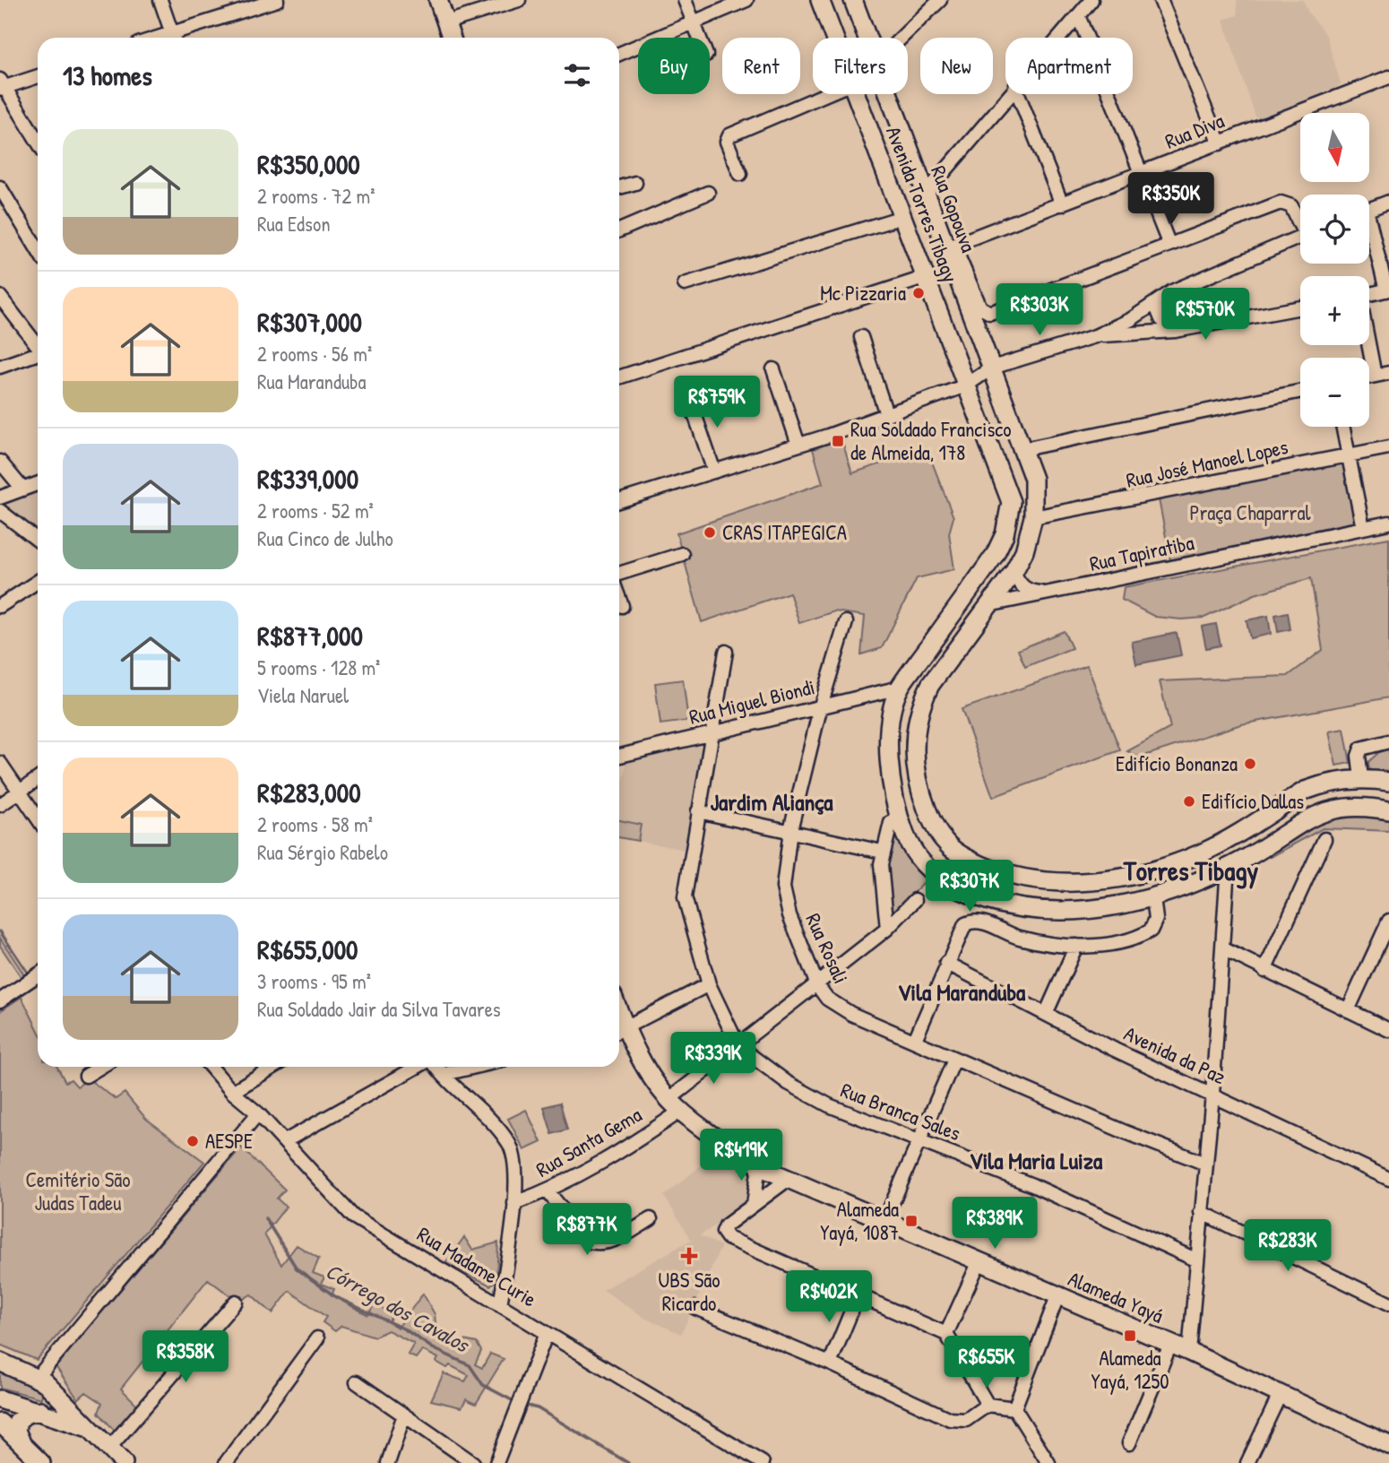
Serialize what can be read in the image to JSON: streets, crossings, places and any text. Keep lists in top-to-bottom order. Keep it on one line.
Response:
{"streets":{"main road":["Avenida Torres Tibagy","Rua Gopouva","Alameda Yayá"],"street":["Rua Diva","Rua José Manoel Lopes","Rua Tapiratiba","Rua Miguel Biondi","Rua Rosali","Avenida da Paz","Rua Branca Sales","Rua Santa Gema","Rua Madame Curie"]},"crossings":[["Rua Diva","Rua Gopouva"],["Avenida Torres Tibagy","Rua Miguel Biondi"],["Rua Gopouva","Rua José Manoel Lopes"],["Rua Gopouva","Rua Tapiratiba"],["Rua Miguel Biondi","Rua Rosali"],["Rua Rosali","Rua Santa Gema"],["Rua Branca Sales","Rua Santa Gema"],["Rua Santa Gema","Alameda Yayá"]],"districts":["Jardim Aliança","Torres Tibagy","Vila Maranduba","Vila Maria Luiza"],"water":["Córrego dos Cavalos"],"parks":["Praça Chaparral","Cemitério São Judas Tadeu"],"places":{"other":["Mc Pizzaria","CRAS ITAPEGICA","Edifício Bonanza","Edifício Dallas","AESPE"],"transit":["Rua Soldado Francisco de Almeida, 178","Alameda Yayá, 1087","Alameda Yayá, 1250"],"health":["UBS São Ricardo"]},"north":"bottom","page":{"chip":["Buy","Rent","Filters","New","Apartment"],"heading":"13 homes","map_buttons":["+","−"],"list":[{"name":"R$350,000","note":"2 rooms · 72 m² · Rua Edson"},{"name":"R$307,000","note":"2 rooms · 56 m² · Rua Maranduba"},{"name":"R$339,000","note":"2 rooms · 52 m² · Rua Cinco de Julho"},{"name":"R$877,000","note":"5 rooms · 128 m² · Viela Naruel"},{"name":"R$283,000","note":"2 rooms · 58 m² · Rua Sérgio Rabelo"},{"name":"R$655,000","note":"3 rooms · 95 m² · Rua Soldado Jair da Silva Tavares"}],"price":["R$350K","R$303K","R$570K","R$759K","R$307K","R$339K","R$419K","R$389K","R$877K","R$283K","R$402K","R$358K","R$655K"]}}
